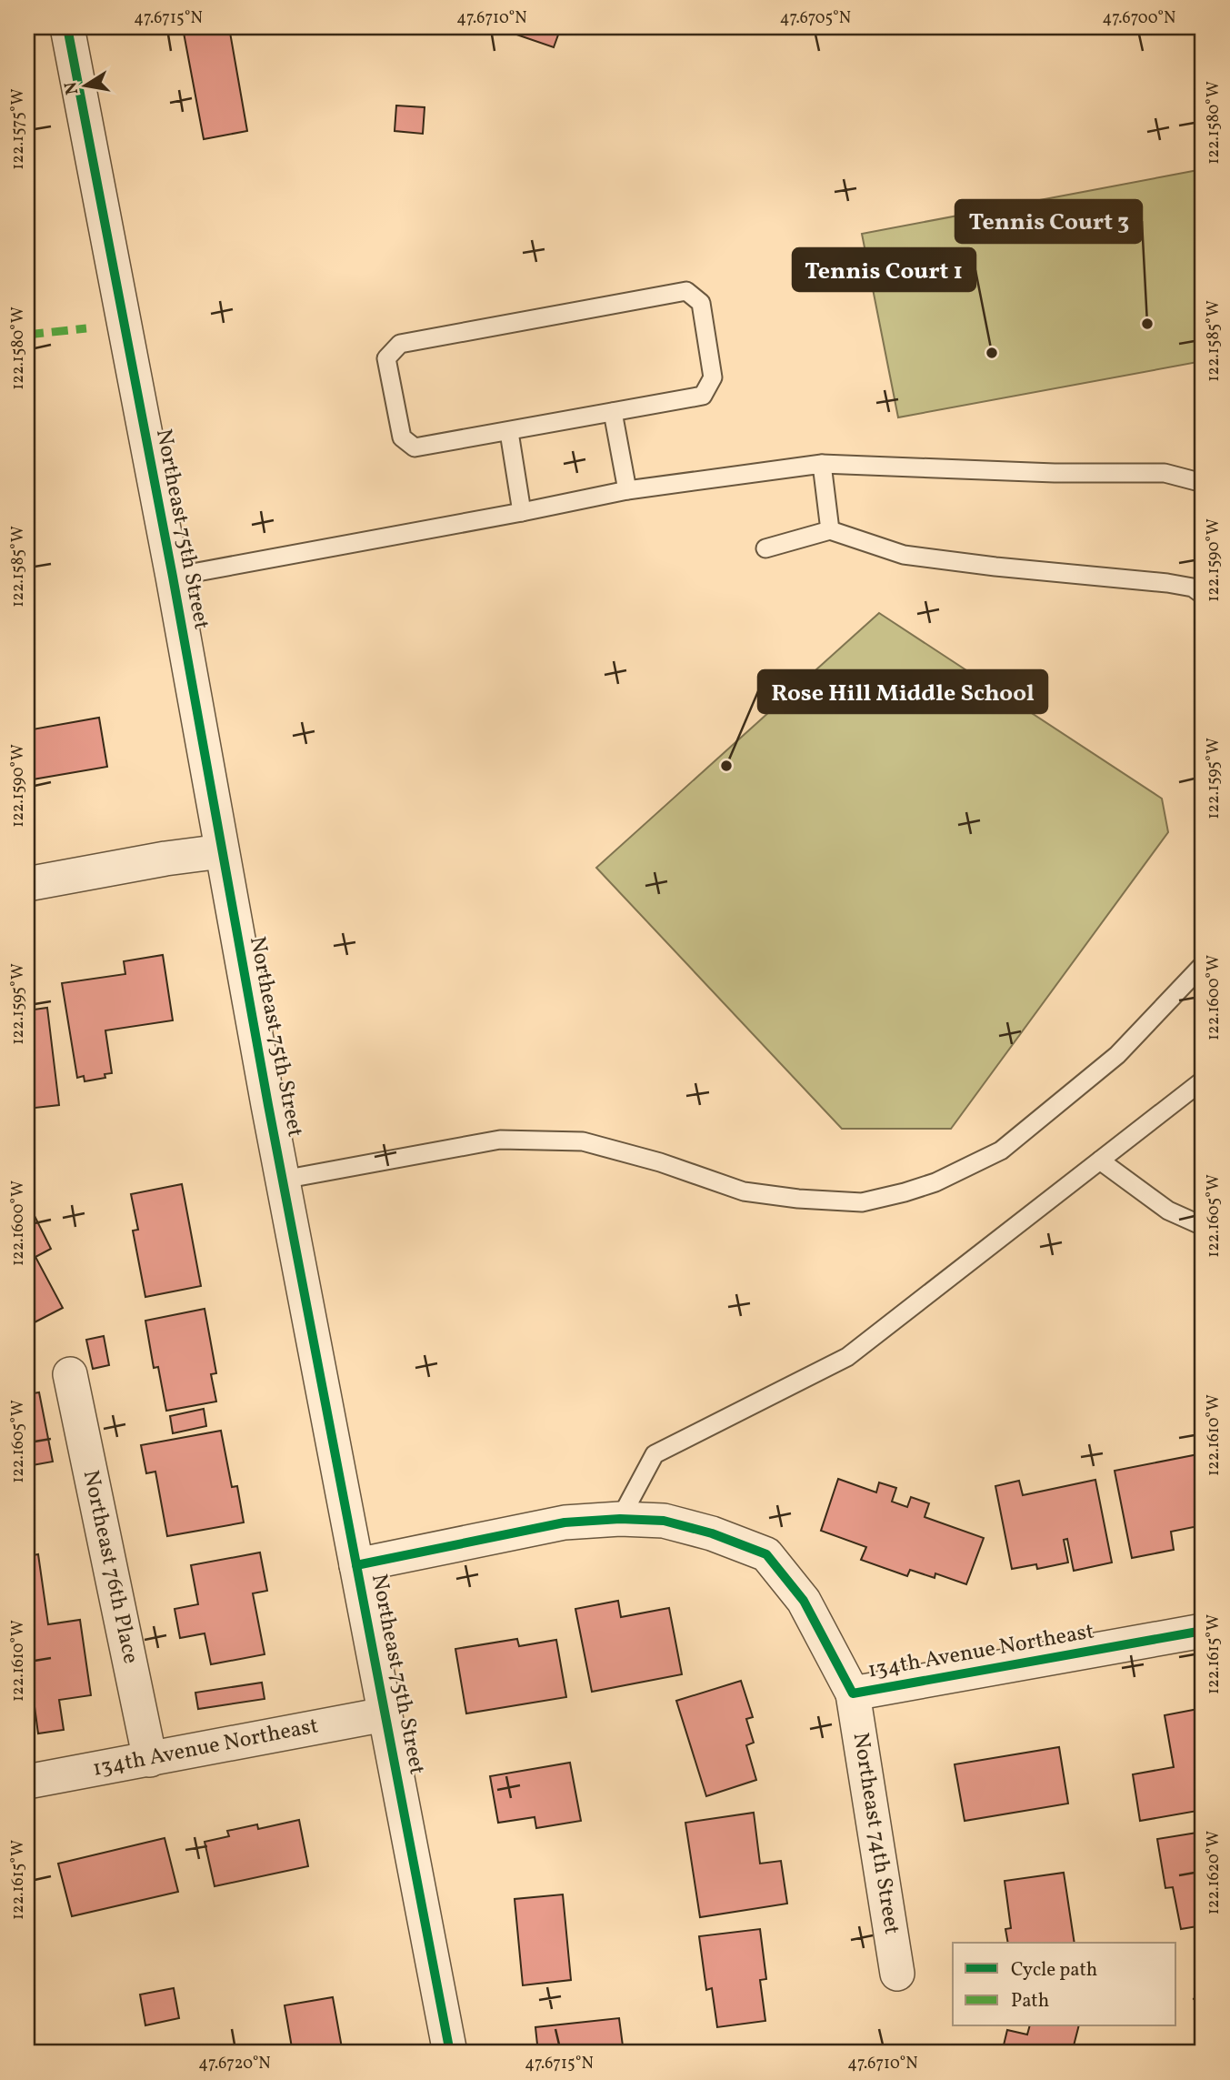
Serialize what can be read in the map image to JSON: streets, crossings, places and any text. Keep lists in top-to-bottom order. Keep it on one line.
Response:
{"streets":{"street":["Northeast 75th Street","Northeast 76th Place","134th Avenue Northeast","Northeast 74th Street"]},"crossings":[["Northeast 75th Street","134th Avenue Northeast"],["Northeast 76th Place","134th Avenue Northeast"],["134th Avenue Northeast","Northeast 74th Street"]],"places":["Tennis Court 3","Tennis Court 1","Rose Hill Middle School"],"legend":["Cycle path","Path"],"north":"left","coordinates":["47.6715°N","47.6710°N","47.6705°N","47.6700°N","122.1580°W","122.1575°W","122.1585°W","122.1590°W","122.1595°W","122.1600°W","122.1605°W","122.1610°W","122.1615°W","122.1620°W","47.6720°N"]}
